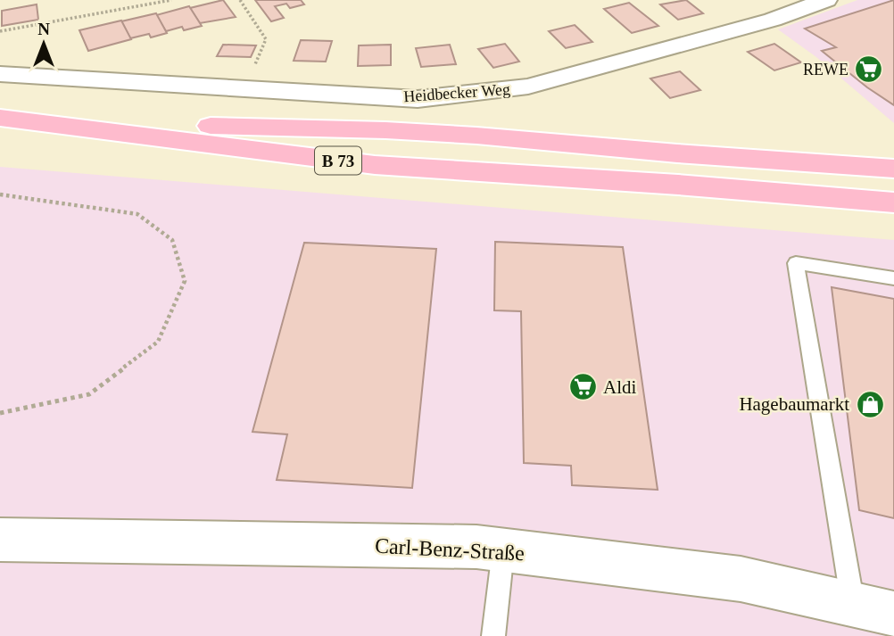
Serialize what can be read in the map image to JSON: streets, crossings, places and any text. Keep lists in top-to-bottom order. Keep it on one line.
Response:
{"streets":{"main road":["B 73"],"street":["Heidbecker Weg","Carl-Benz-Straße"]},"places":{"supermarket":["REWE","Aldi"],"shop":["Hagebaumarkt"]},"north":"top"}
